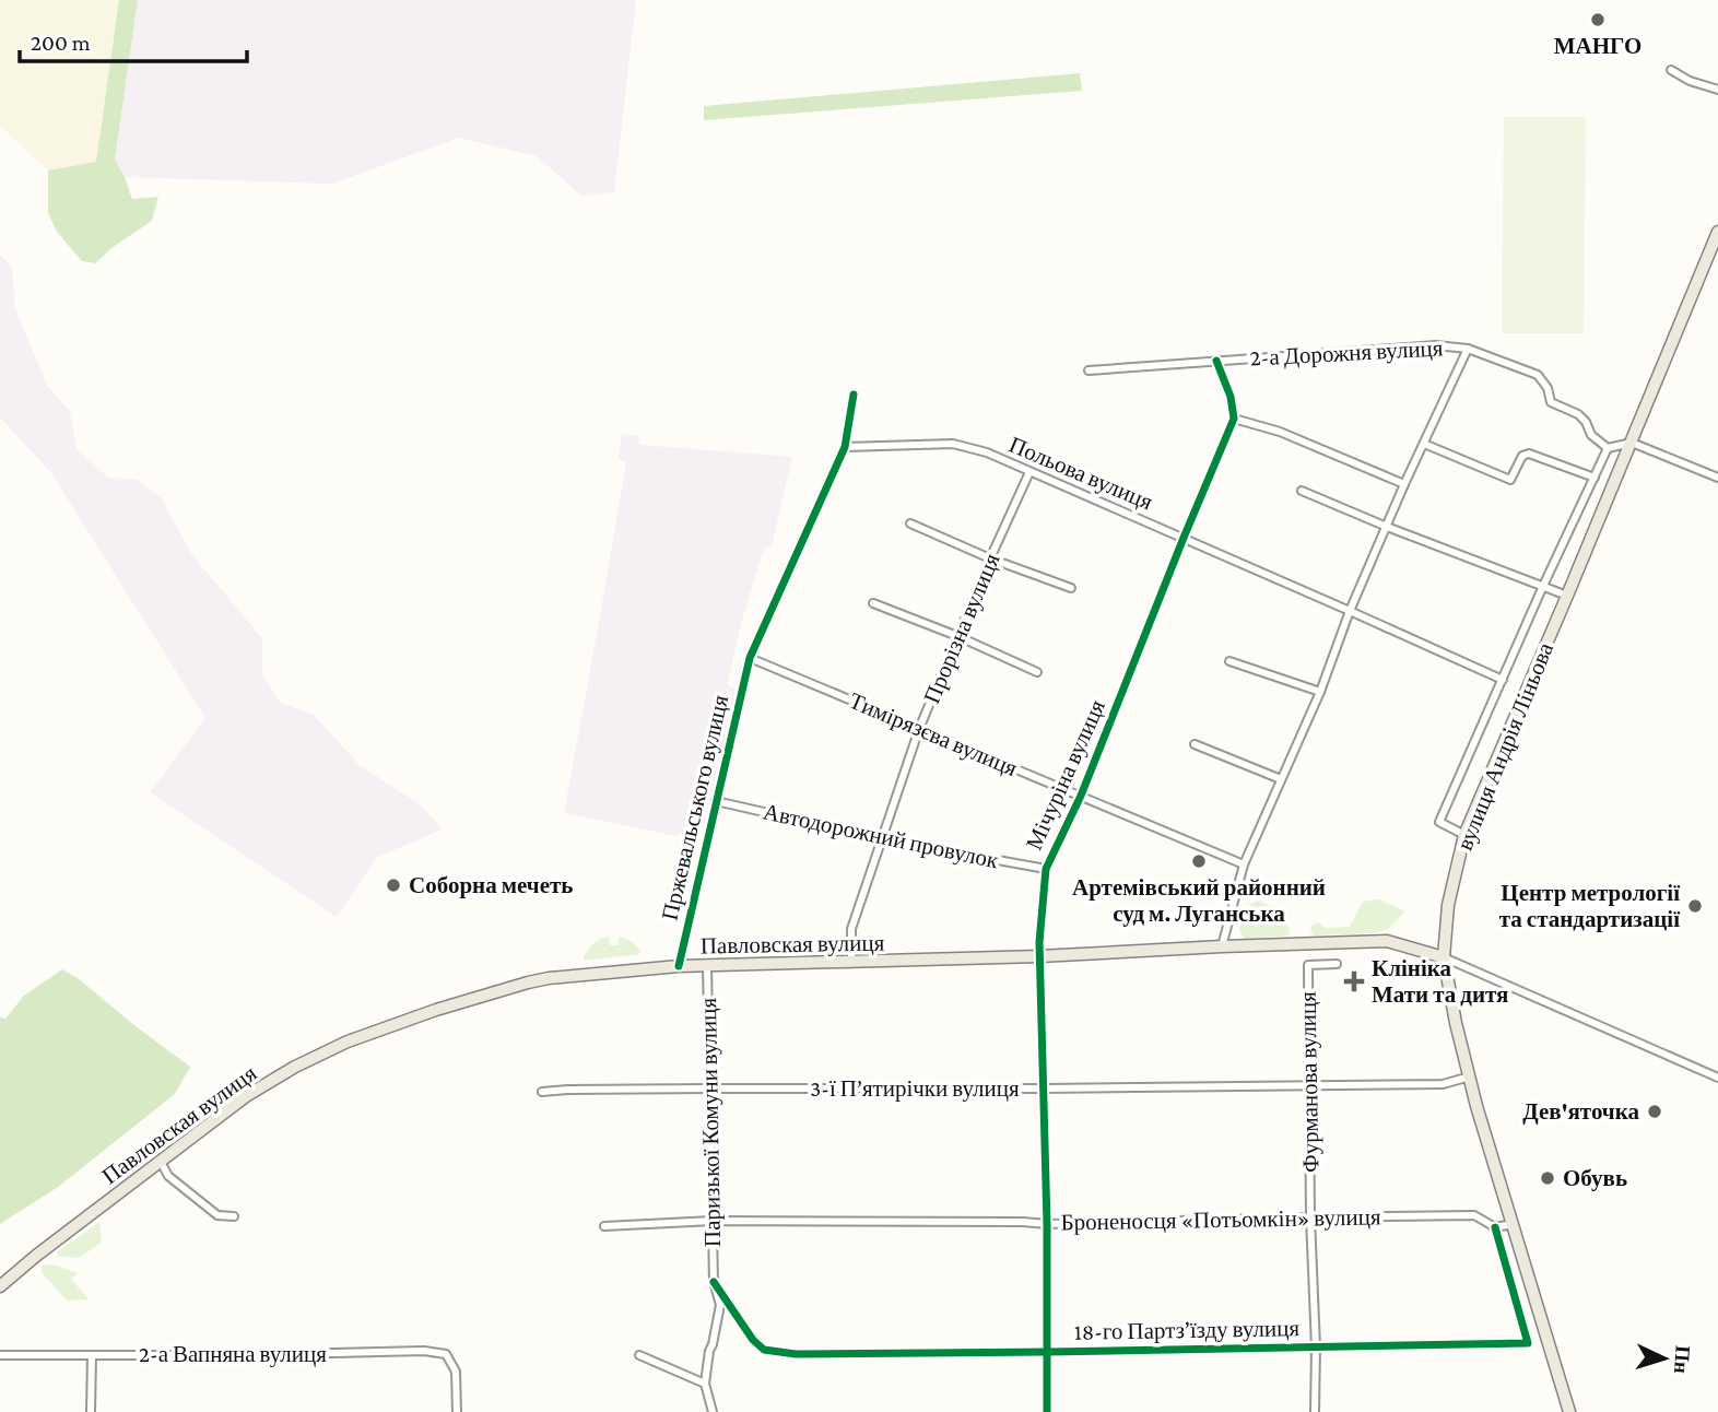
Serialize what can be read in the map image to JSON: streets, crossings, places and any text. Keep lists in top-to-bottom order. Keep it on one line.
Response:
{"streets":{"main road":["вулиця Андрія Ліньова","Павловская вулиця"],"street":["2-а Дорожня вулиця","Польова вулиця","Прорізна вулиця","Тимірязєва вулиця","Мічуріна вулиця","Пржевальського вулиця","Автодорожний провулок","Фурманова вулиця","3-ї П’ятирічки вулиця","Паризької Комуни вулиця","Броненосця «Потьомкін» вулиця","18-го Партз’їзду вулиця","2-а Вапняна вулиця"]},"crossings":[["Польова вулиця","Прорізна вулиця"],["Польова вулиця","Мічуріна вулиця"],["Прорізна вулиця","Тимірязєва вулиця"],["Прорізна вулиця","Автодорожний провулок"],["Прорізна вулиця","Павловская вулиця"],["Тимірязєва вулиця","Мічуріна вулиця"],["Тимірязєва вулиця","Пржевальського вулиця"],["вулиця Андрія Ліньова","Павловская вулиця"],["вулиця Андрія Ліньова","3-ї П’ятирічки вулиця"],["вулиця Андрія Ліньова","Броненосця «Потьомкін» вулиця"],["Мічуріна вулиця","Автодорожний провулок"],["Мічуріна вулиця","Павловская вулиця"],["Мічуріна вулиця","3-ї П’ятирічки вулиця"],["Мічуріна вулиця","Броненосця «Потьомкін» вулиця"],["Мічуріна вулиця","18-го Партз’їзду вулиця"],["Пржевальського вулиця","Автодорожний провулок"],["Пржевальського вулиця","Павловская вулиця"],["Павловская вулиця","Паризької Комуни вулиця"],["Фурманова вулиця","3-ї П’ятирічки вулиця"],["Фурманова вулиця","Броненосця «Потьомкін» вулиця"],["Фурманова вулиця","18-го Партз’їзду вулиця"],["3-ї П’ятирічки вулиця","Паризької Комуни вулиця"],["Паризької Комуни вулиця","Броненосця «Потьомкін» вулиця"],["Паризької Комуни вулиця","18-го Партз’їзду вулиця"],["Броненосця «Потьомкін» вулиця","18-го Партз’їзду вулиця"]],"places":{"other":["МАНГО","Артемівський районний суд м. Луганська","Соборна мечеть","Центр метрології та стандартизації","Дев'яточка","Обувь"],"health":["Клініка Мати та дитя"]},"scale_bar":"200 m","north":"right"}
